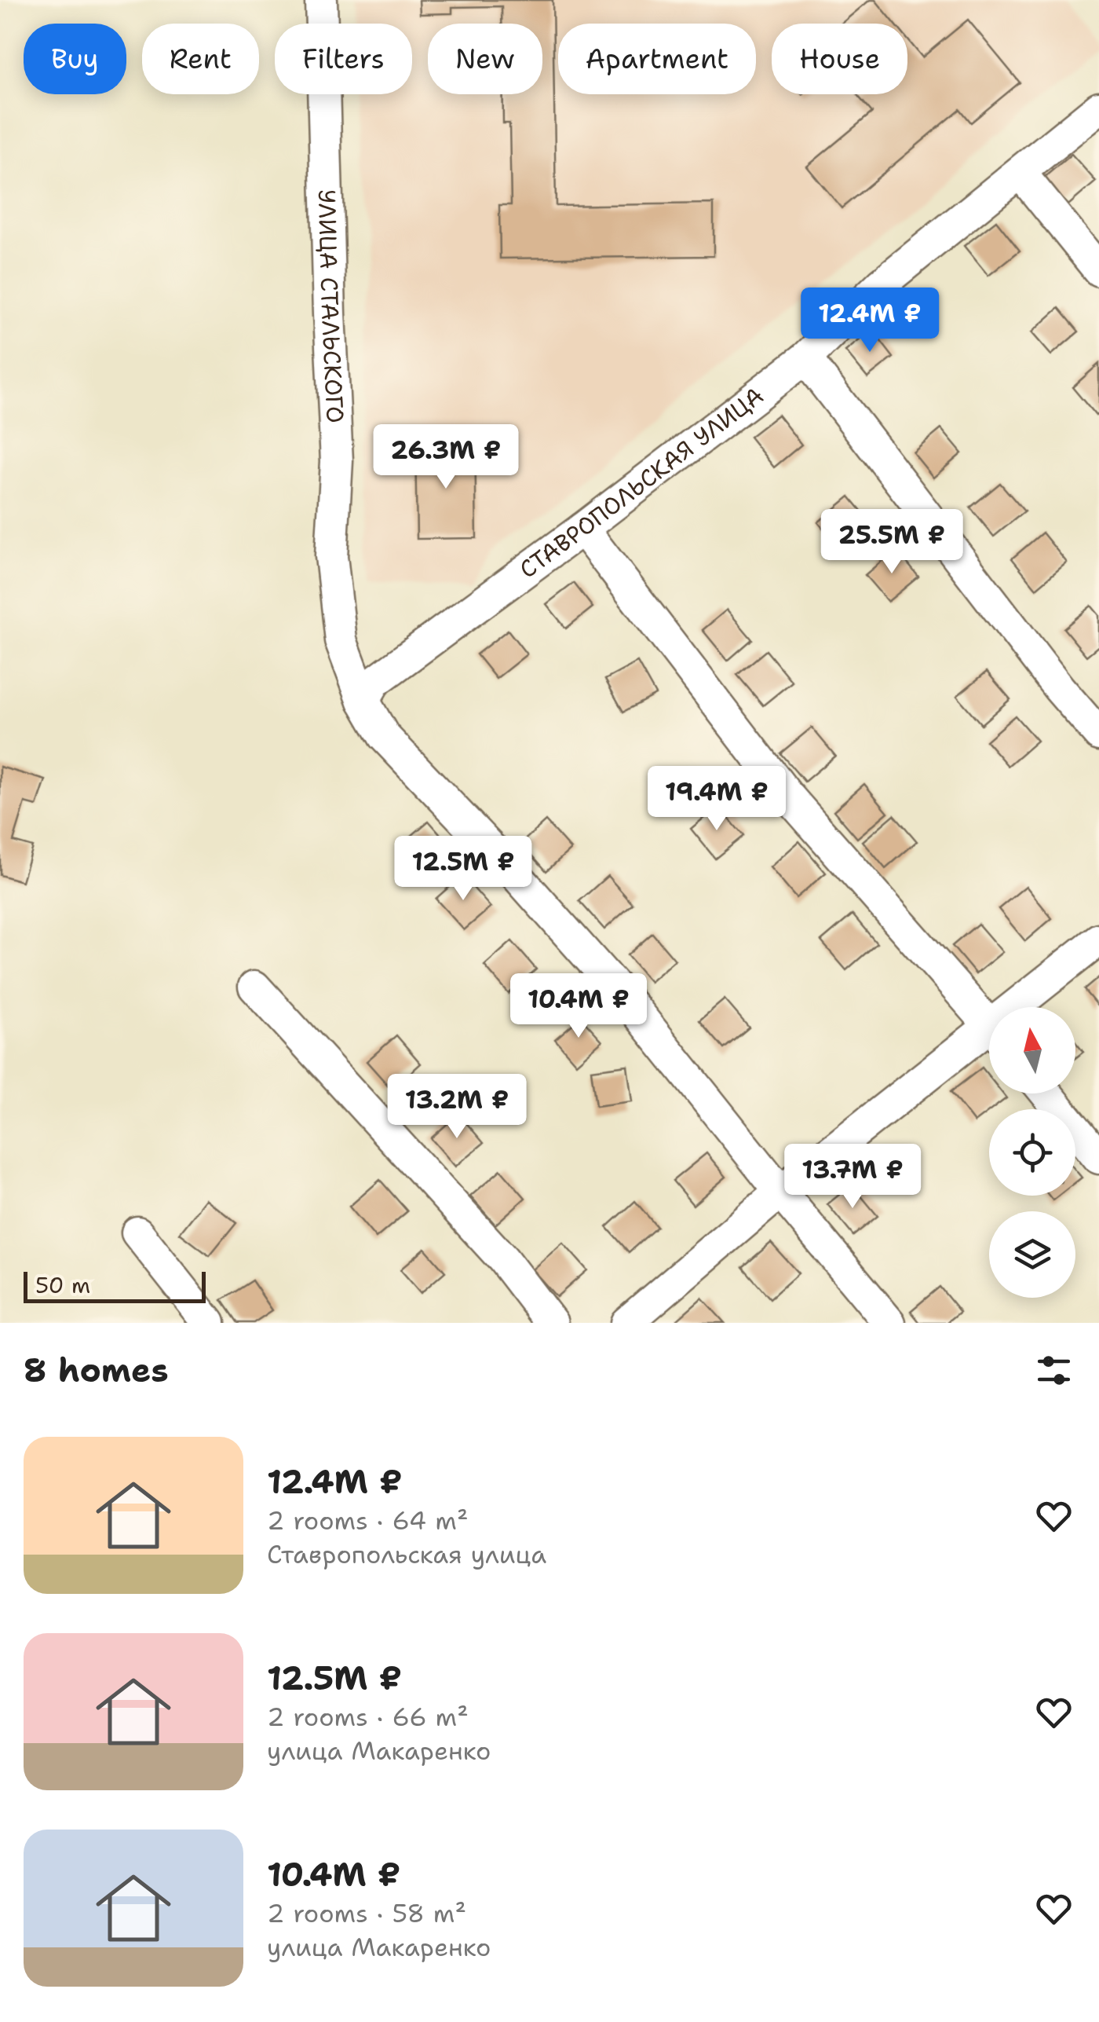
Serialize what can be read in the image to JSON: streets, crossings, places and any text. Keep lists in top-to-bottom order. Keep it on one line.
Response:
{"streets":{"street":["УЛИЦА СТАЛЬСКОГО","СТАВРОПОЛЬСКАЯ УЛИЦА"]},"crossings":[["УЛИЦА СТАЛЬСКОГО","СТАВРОПОЛЬСКАЯ УЛИЦА"]],"scale_bar":"50 m","north":"top","page":{"chip":["Buy","Rent","Filters","New","Apartment","House"],"price":["12.4M ₽","26.3M ₽","25.5M ₽","19.4M ₽","12.5M ₽","10.4M ₽","13.2M ₽","13.7M ₽"],"scale":"50 m","heading":"8 homes","list":[{"name":"12.4M ₽","note":"2 rooms · 64 m² · Ставропольская улица"},{"name":"12.5M ₽","note":"2 rooms · 66 m² · улица Макаренко"},{"name":"10.4M ₽","note":"2 rooms · 58 m² · улица Макаренко"}]}}
